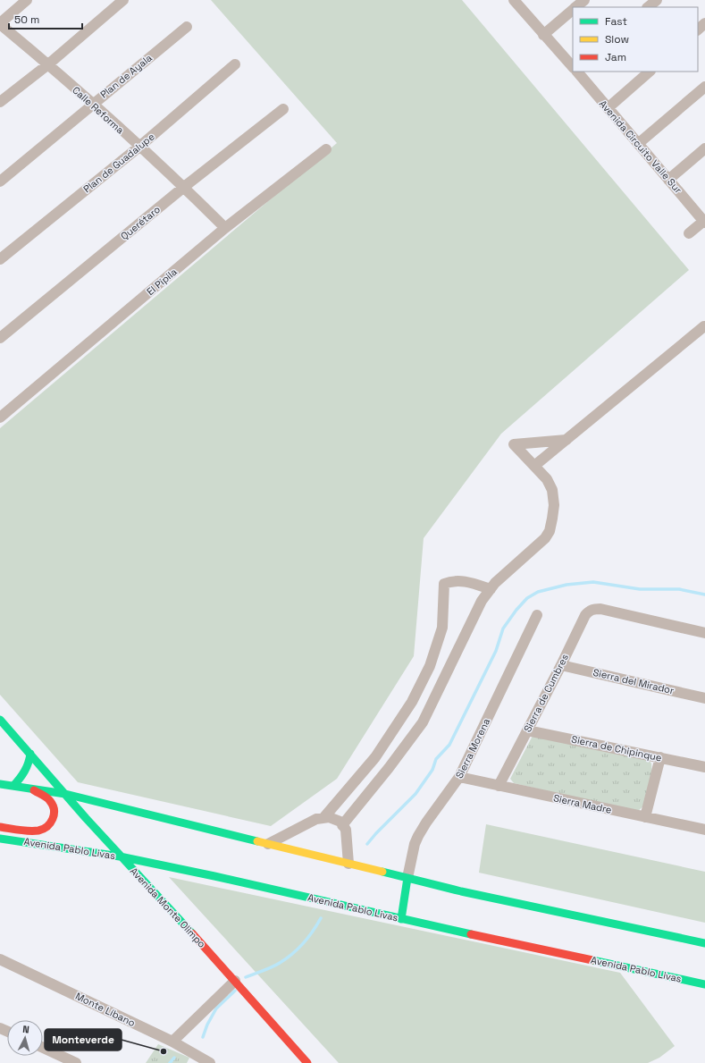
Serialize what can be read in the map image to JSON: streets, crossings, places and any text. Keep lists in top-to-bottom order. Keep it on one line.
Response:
{"streets":{"main road":["Avenida Pablo Livas","Avenida Monte Olimpo"],"street":["Plan de Ayala","Calle Reforma","Avenida Circuito Valle Sur","Plan de Guadalupe","Querétaro","El Pípila","Sierra del Mirador","Sierra de Cumbres","Sierra Morena","Sierra de Chipinque","Sierra Madre","Monte Líbano"]},"crossings":[["Plan de Ayala","Calle Reforma"],["Calle Reforma","Plan de Guadalupe"],["Calle Reforma","Querétaro"],["Calle Reforma","El Pípila"],["Sierra del Mirador","Sierra de Cumbres"],["Sierra de Cumbres","Sierra de Chipinque"],["Sierra de Cumbres","Sierra Madre"],["Sierra Morena","Sierra Madre"],["Avenida Pablo Livas","Avenida Monte Olimpo"]],"places":["Monteverde"],"legend":["Fast","Slow","Jam"],"scale_bar":"50 m","north":"top"}
